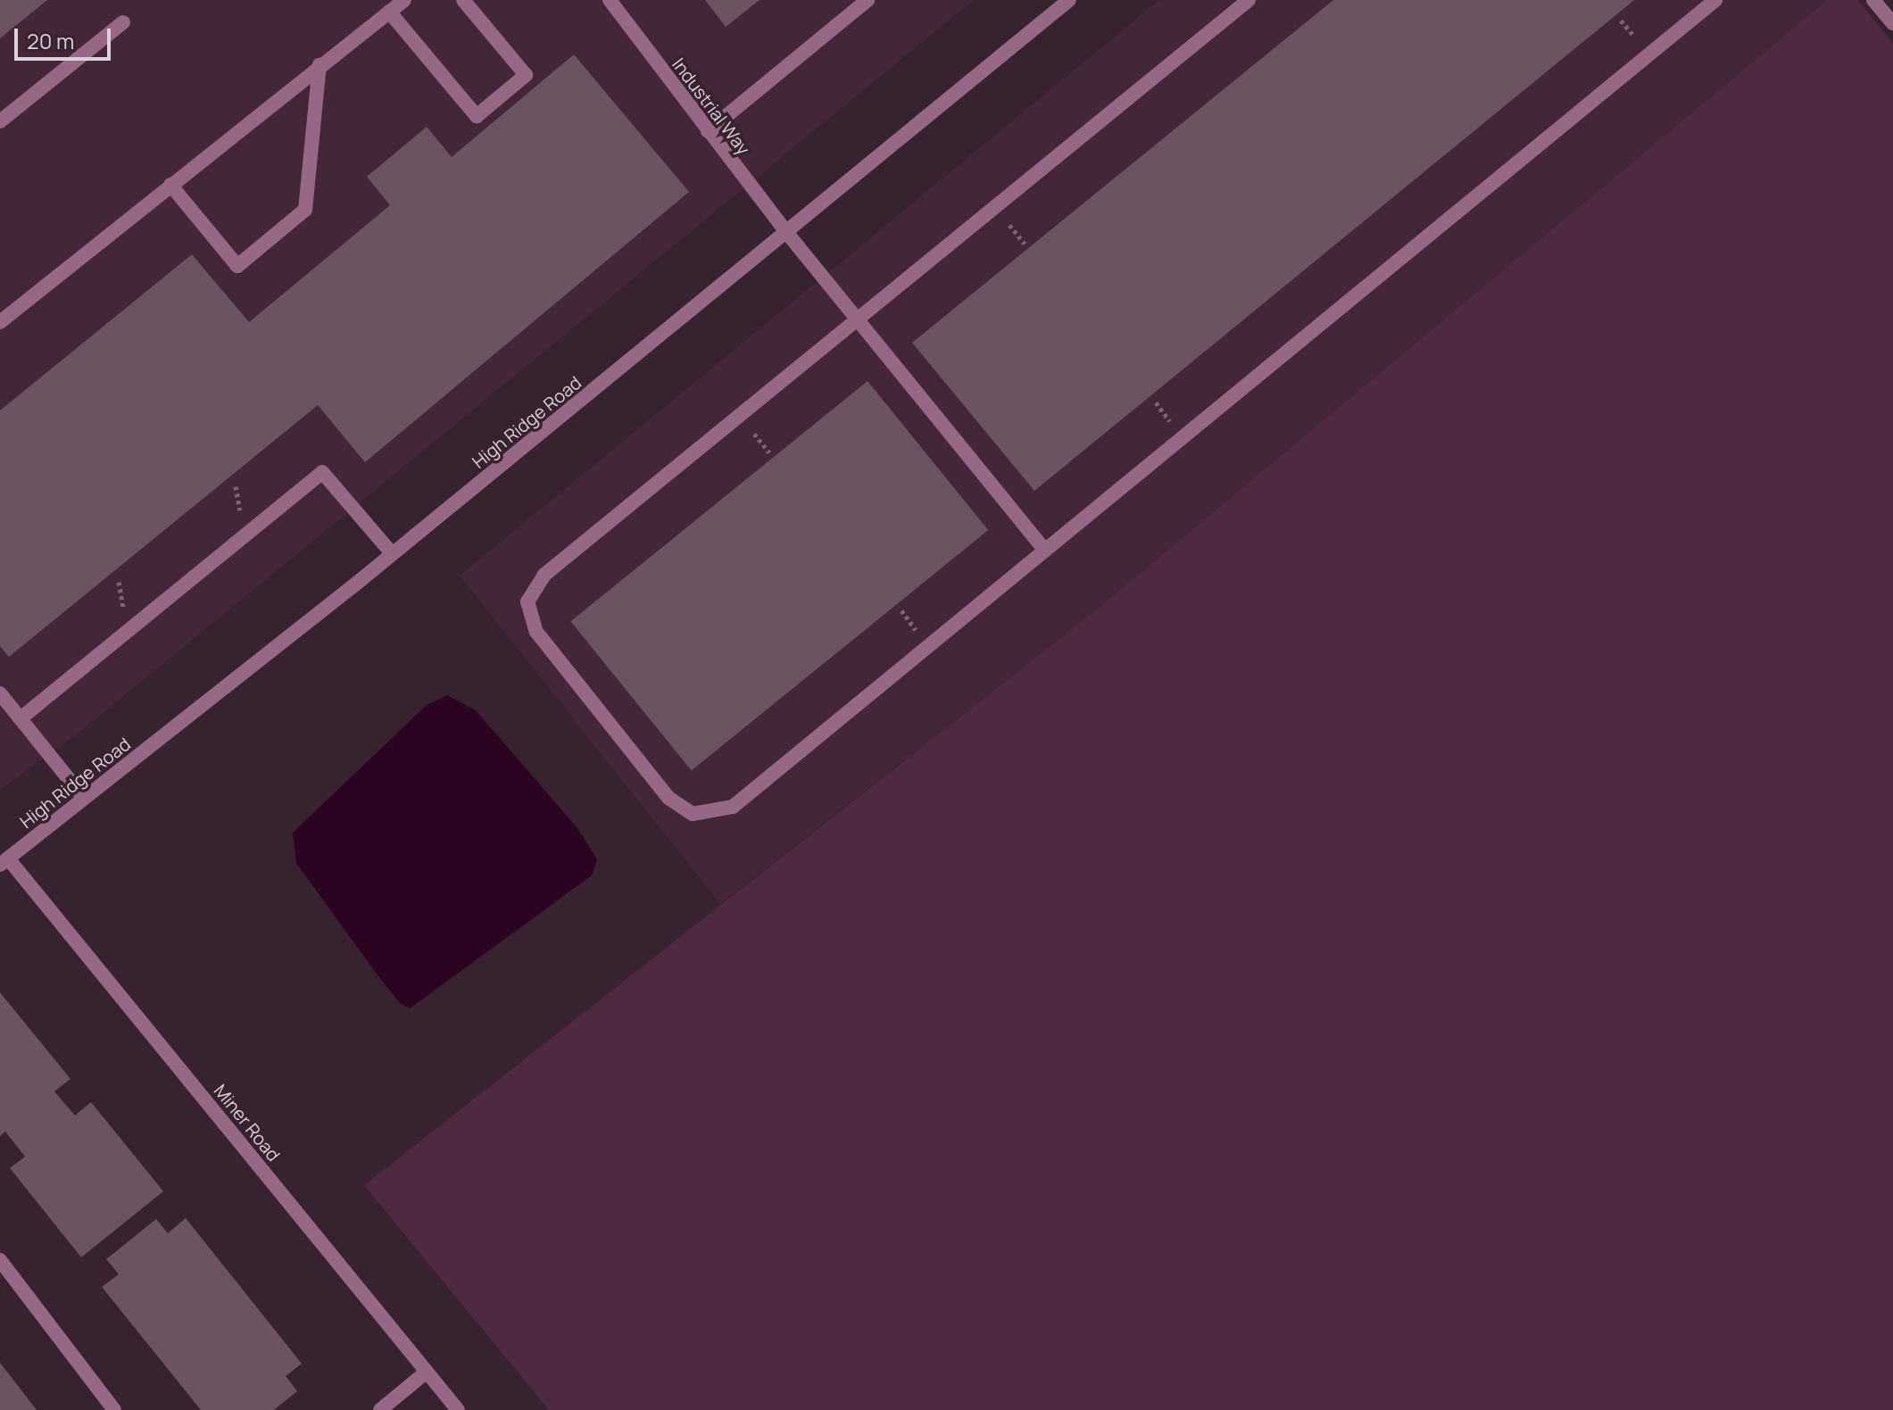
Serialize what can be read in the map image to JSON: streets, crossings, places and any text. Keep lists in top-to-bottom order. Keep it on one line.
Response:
{"streets":{"street":["Industrial Way","High Ridge Road","Miner Road"]},"crossings":[["Industrial Way","High Ridge Road"],["High Ridge Road","Miner Road"]],"scale_bar":"20 m"}
